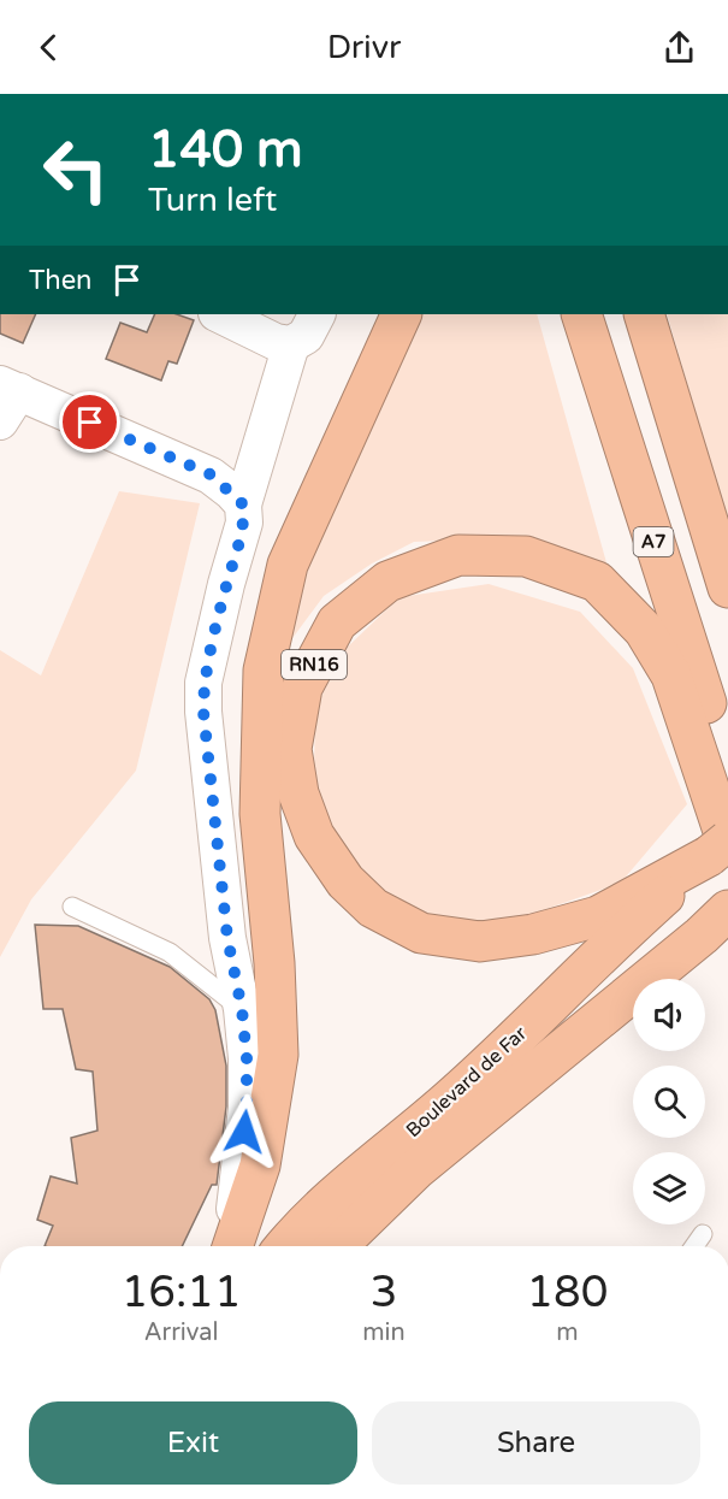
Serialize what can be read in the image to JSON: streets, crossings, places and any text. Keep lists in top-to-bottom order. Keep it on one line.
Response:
{"streets":{"highway":["A7","RN16","Boulevard de Far"]},"crossings":[["RN16","Boulevard de Far"]],"page":{"header":"Drivr","turn":["140 m","Turn left"],"then":"Then","eta":["16:11","Arrival","3","min","180","m"],"buttons":["Exit","Share"]}}
